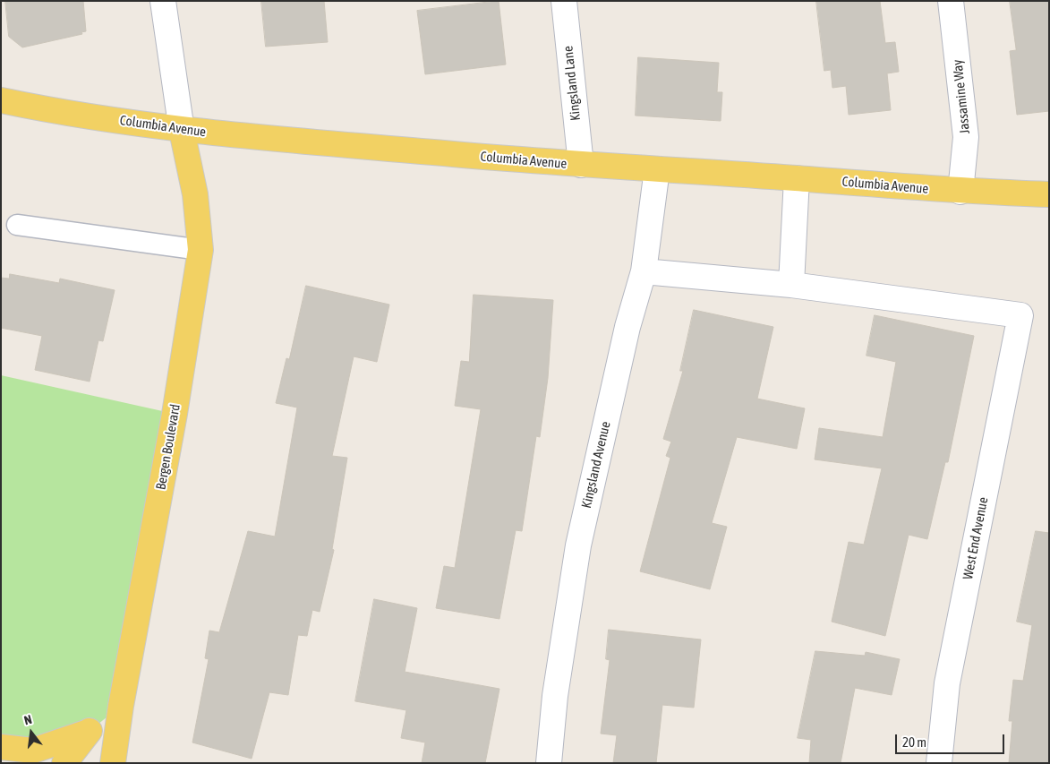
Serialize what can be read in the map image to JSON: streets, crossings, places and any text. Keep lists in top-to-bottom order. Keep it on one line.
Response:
{"streets":{"main road":["Columbia Avenue","Bergen Boulevard"],"street":["Kingsland Lane","Jassamine Way","Kingsland Avenue","West End Avenue"]},"crossings":[["Kingsland Lane","Columbia Avenue"],["Jassamine Way","Columbia Avenue"],["Columbia Avenue","Bergen Boulevard"],["Columbia Avenue","Kingsland Avenue"]],"scale_bar":"20 m","north":"top"}
